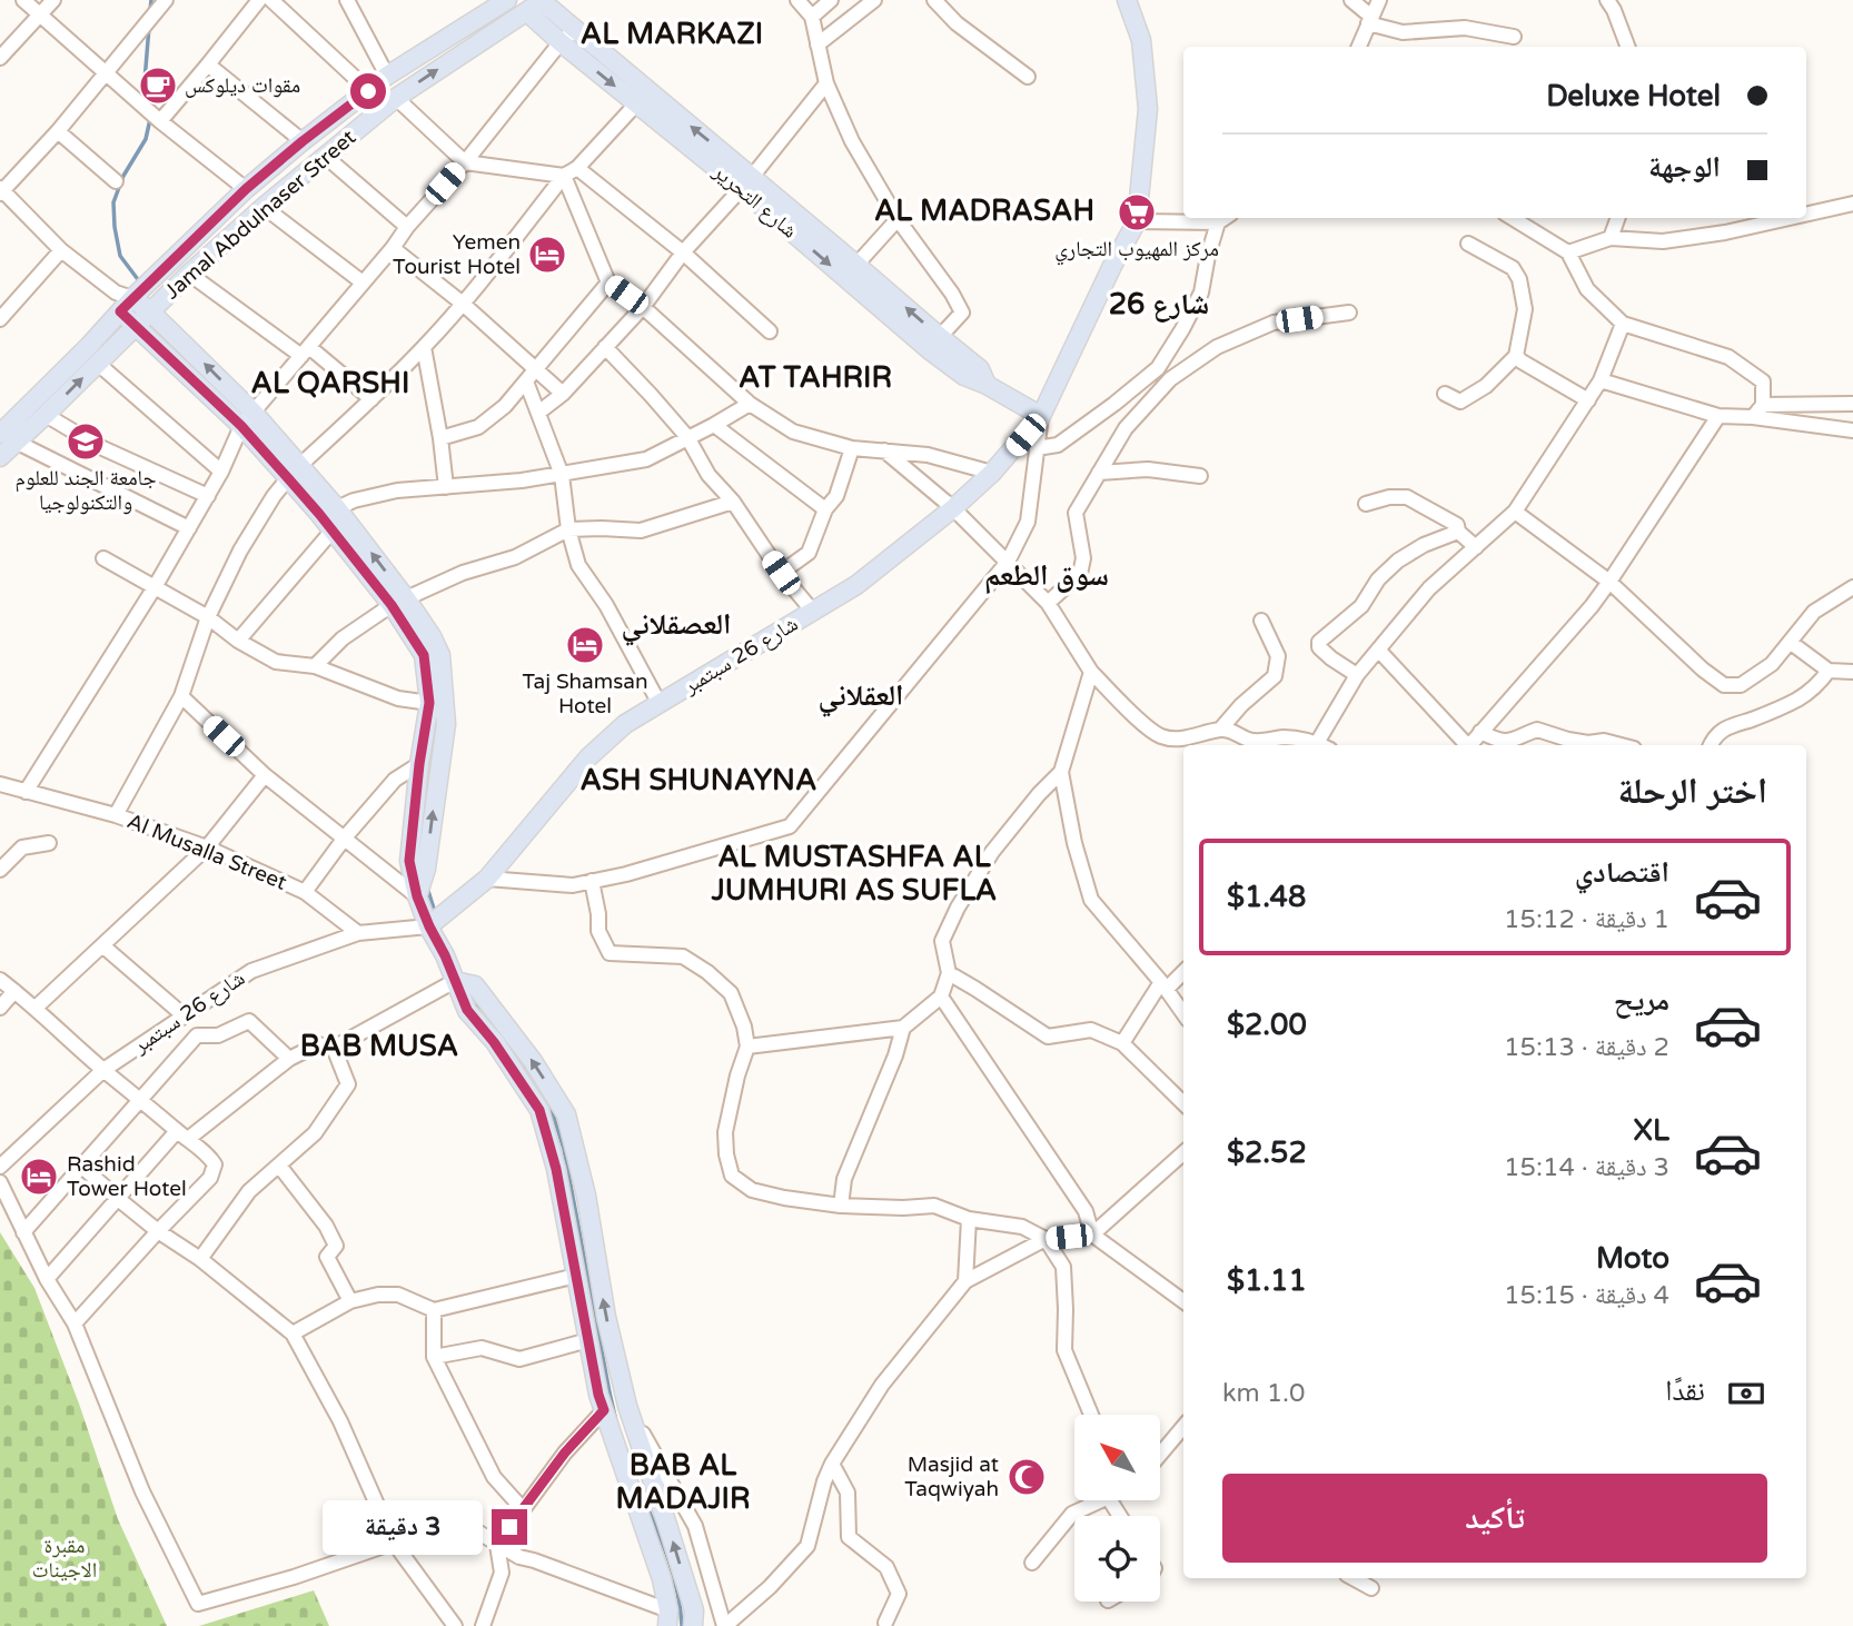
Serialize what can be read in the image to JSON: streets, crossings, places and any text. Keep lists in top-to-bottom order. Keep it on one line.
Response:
{"streets":{"main road":["شارع التحرير","Jamal Abdulnaser Street","شارع 26 سبتمبر"],"street":["Al Musalla Street"]},"crossings":[["شارع التحرير","Jamal Abdulnaser Street"],["شارع التحرير","شارع 26 سبتمبر"],["شارع 26 سبتمبر","Al Musalla Street"]],"districts":["AL MARKAZI","AL MADRASAH","شارع 26","AT TAHRIR","AL QARSHI","سوق الطعم","العصقلاني","العقلاني","ASH SHUNAYNA","AL MUSTASHFA AL JUMHURI AS SUFLA","BAB MUSA","BAB AL MADAJIR"],"parks":["مقبرة الاجينات"],"places":{"cafe":["مقوات ديلوكس"],"supermarket":["مركز المهيوب التجاري"],"hotel":["Yemen Tourist Hotel","Taj Shamsan Hotel","Rashid Tower Hotel"],"school or university":["جامعة الجند للعلوم والتكنولوجيا"],"mosque":["Masjid at Taqwiyah"]},"north":"top left","page":{"banner":["Deluxe Hotel","الوجهة"],"heading":"اختر الرحلة","list":[{"name":"اقتصادي","note":"1 دقيقة · 15:12","value":"$1.48"},{"name":"مريح","note":"2 دقيقة · 15:13","value":"$2.00"},{"name":"XL","note":"3 دقيقة · 15:14","value":"$2.52"},{"name":"Moto","note":"4 دقيقة · 15:15","value":"$1.11"}],"pay":["نقدًا","1.0 km"],"buttons":"تأكيد","bubble":"3 دقيقة"}}
